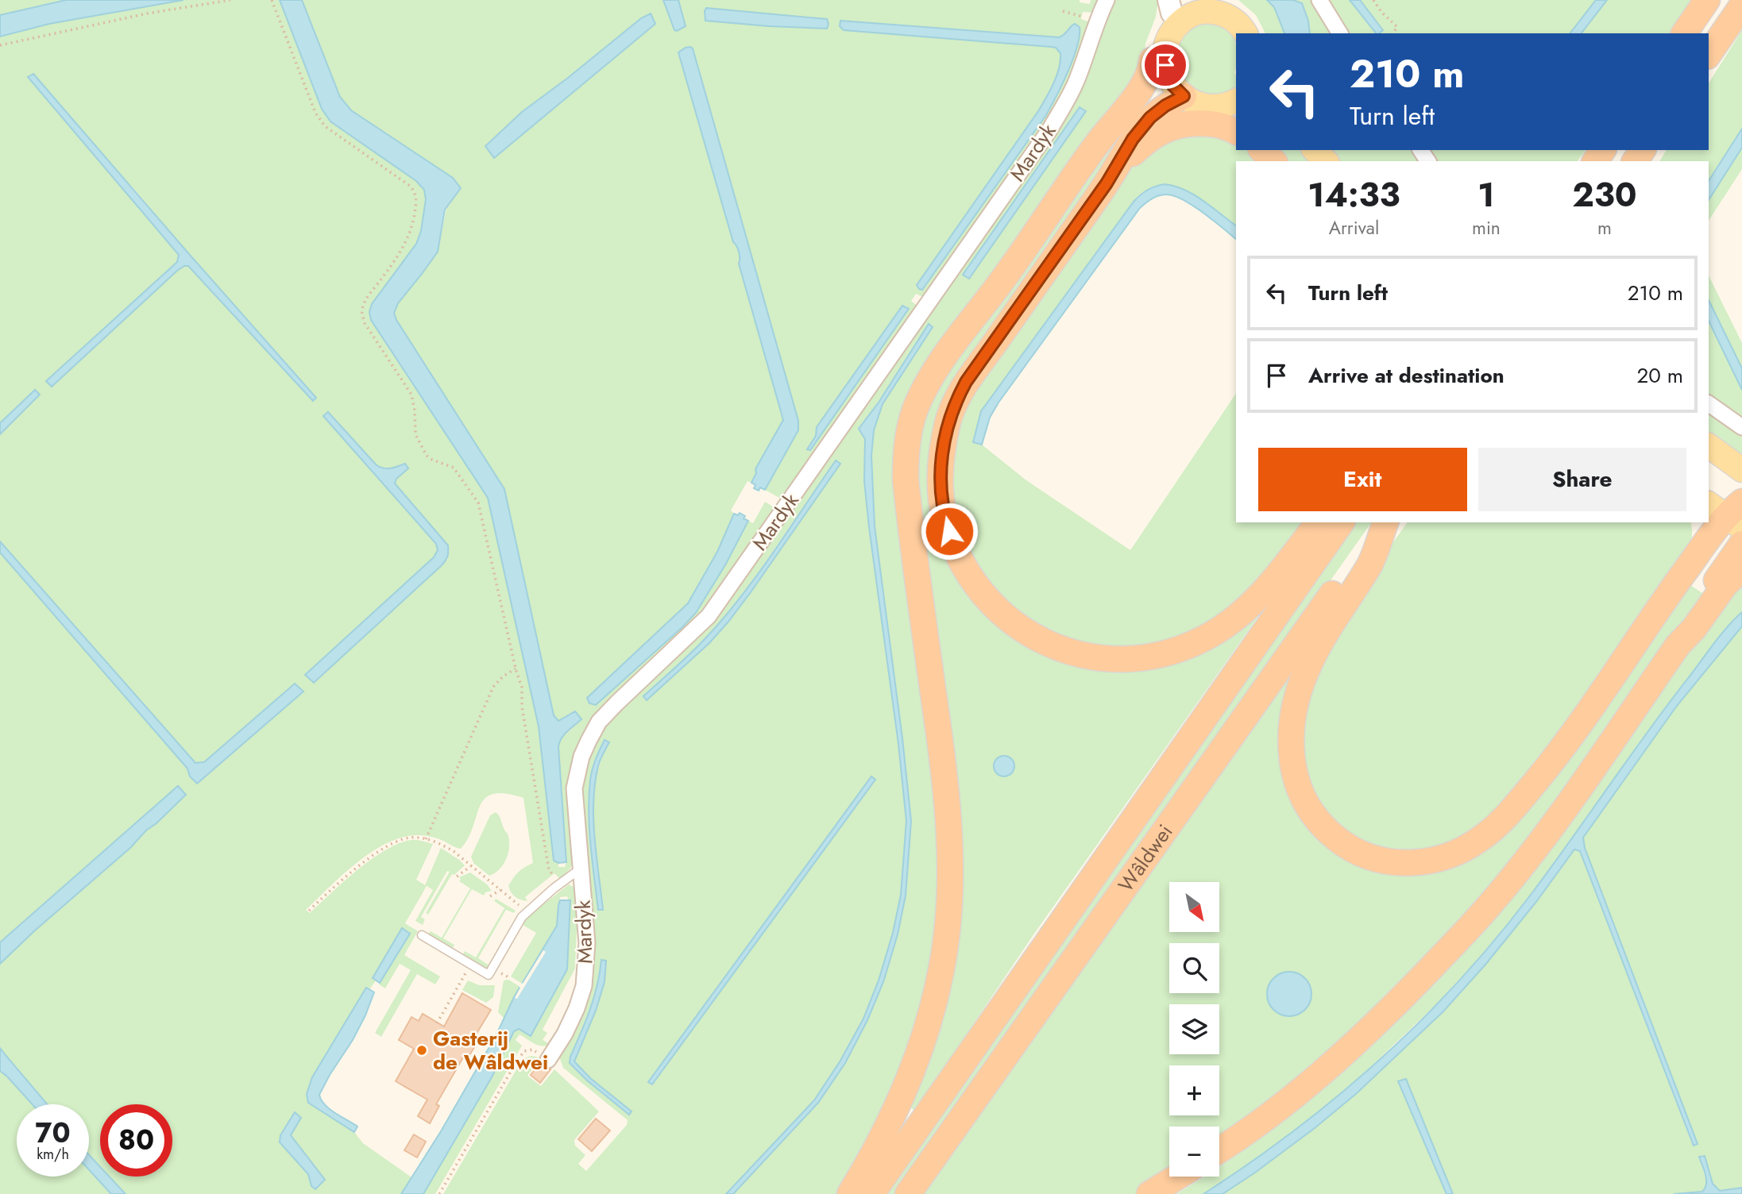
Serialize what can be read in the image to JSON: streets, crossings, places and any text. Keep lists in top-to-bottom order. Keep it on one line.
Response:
{"streets":{"highway":["Wâldwei"],"street":["Mardyk"]},"places":["Gasterij de Wâldwei"],"north":"bottom right","page":{"turn":["210 m","Turn left"],"eta":["14:33","Arrival","1","min","230","m"],"list":[{"name":"Turn left","value":"210 m"},{"name":"Arrive at destination","value":"20 m"}],"buttons":["Exit","Share"],"map_buttons":["+","−"],"speed":"70 km/h","limit":"80"}}
